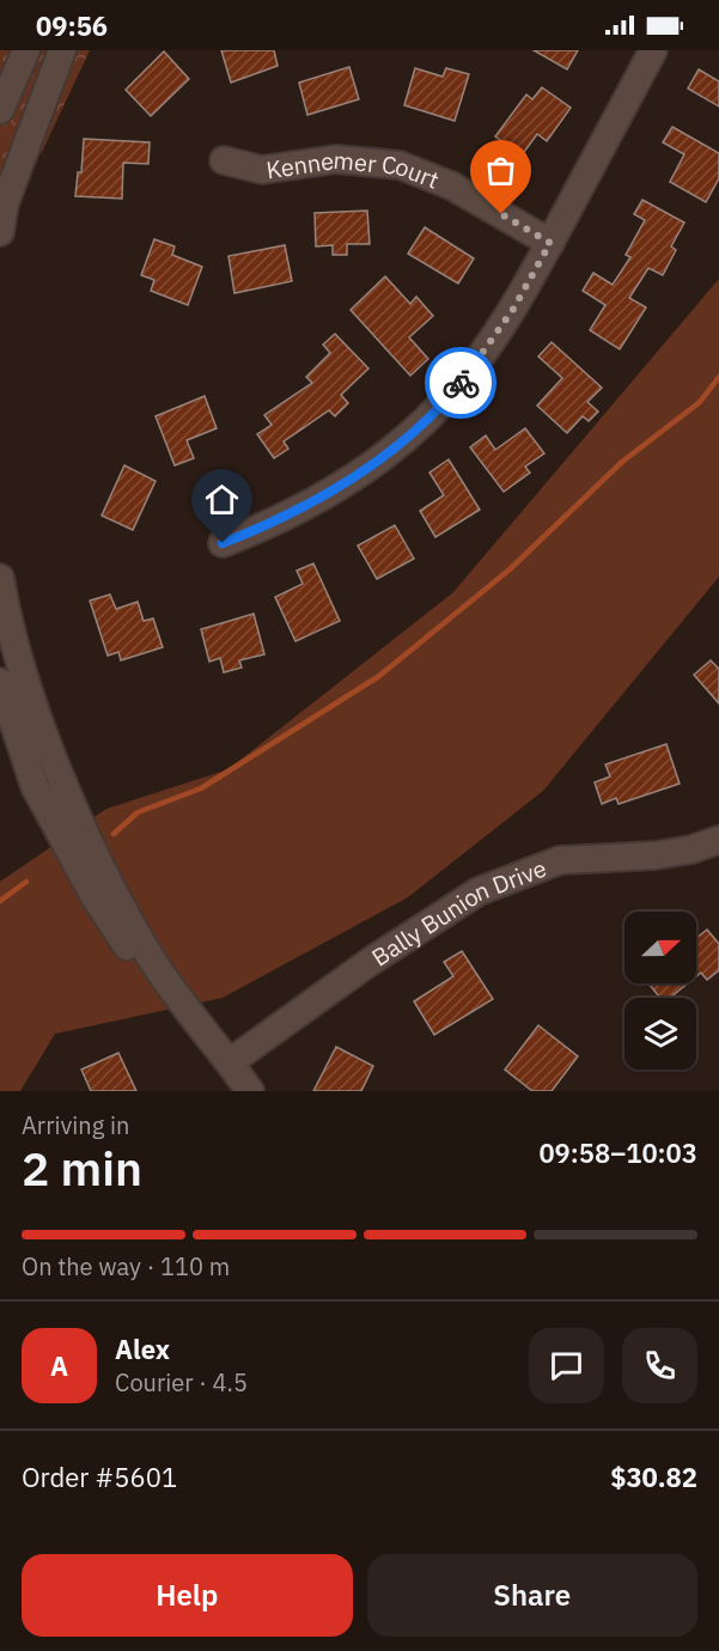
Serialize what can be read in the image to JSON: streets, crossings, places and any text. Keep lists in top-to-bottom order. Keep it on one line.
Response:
{"streets":{"street":["Kennemer Court","Bally Bunion Drive"]},"north":"right","page":{"status":"09:56","heading":["2 min","Arriving in","09:58–10:03"],"panel":["Alex","Courier · 4.5","Order #5601","$30.82"],"bar":"On the way · 110 m","round":"A","buttons":["Help","Share"]}}
